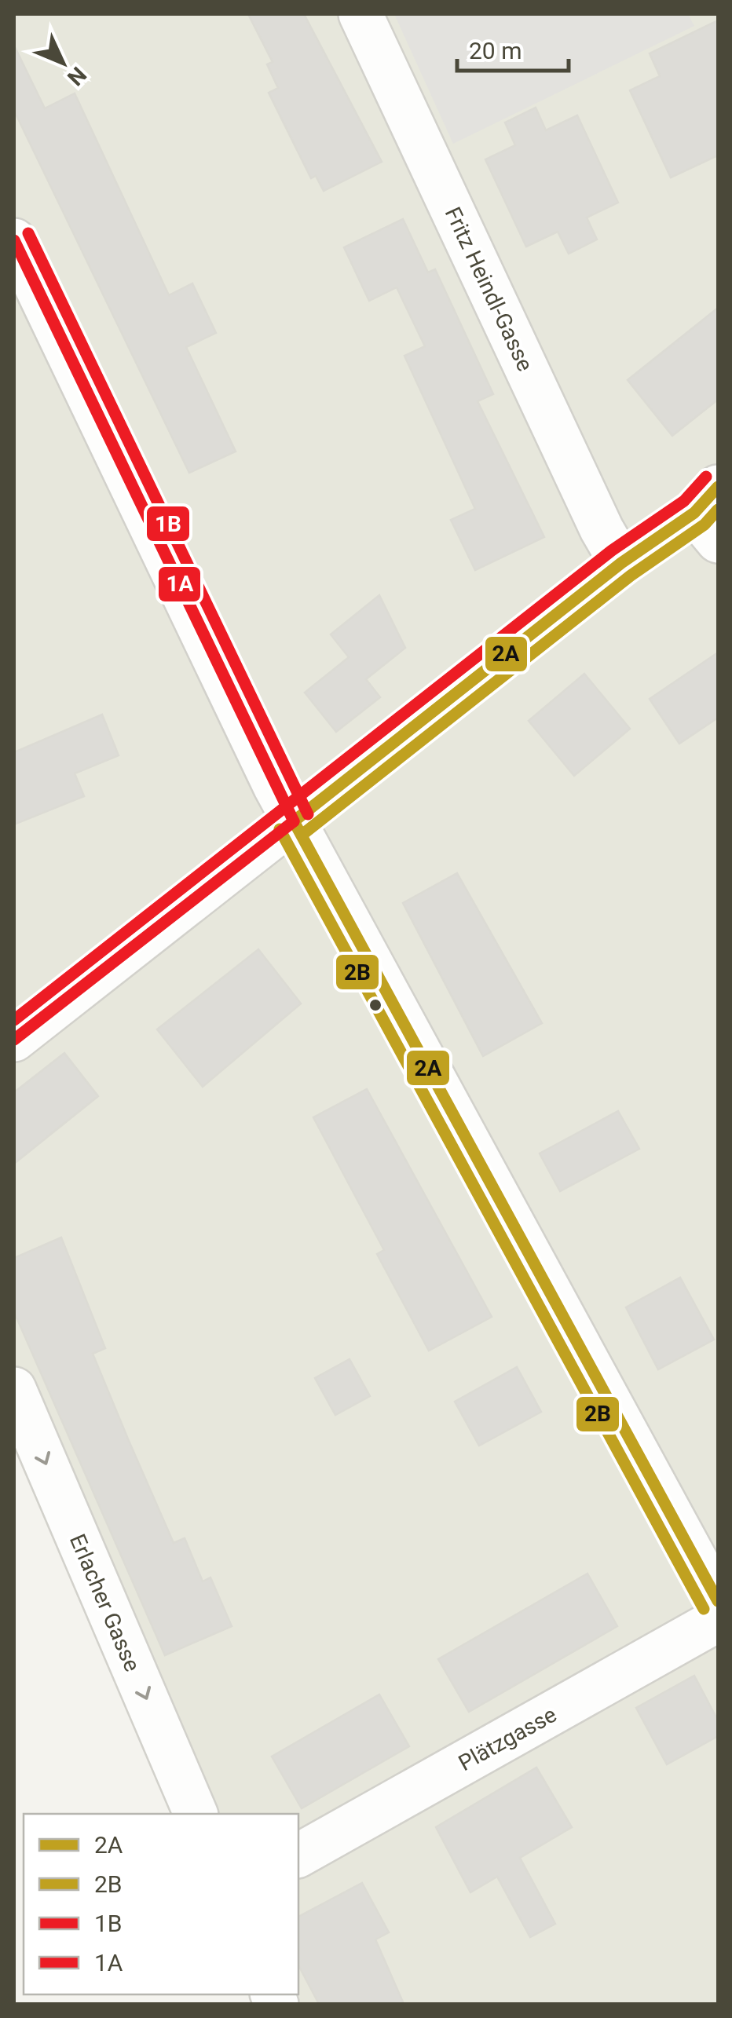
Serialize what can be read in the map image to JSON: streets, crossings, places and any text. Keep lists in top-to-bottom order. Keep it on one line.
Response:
{"streets":{"street":["Fritz Heindl-Gasse","Erlacher Gasse","Plätzgasse"]},"one_way":["Erlacher Gasse"],"lines":["transit line 1B","transit line 1A","transit line 2A","transit line 2B"],"legend":["2A","2B","1B","1A"],"scale_bar":"20 m","north":"bottom right"}
